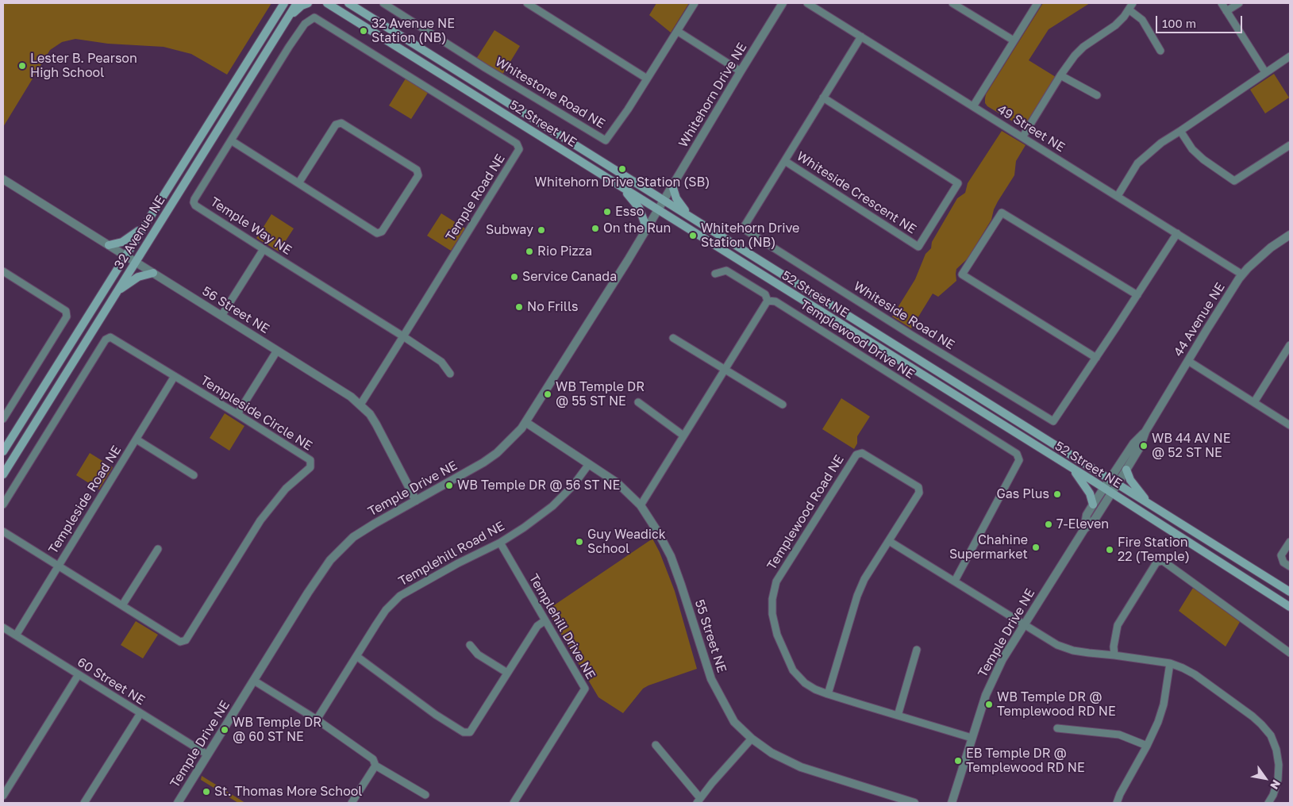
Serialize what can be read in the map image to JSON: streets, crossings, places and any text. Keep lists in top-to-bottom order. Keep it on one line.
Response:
{"streets":{"main road":["52 Street NE","32 Avenue NE"],"street":["Whitestone Road NE","Whitehorn Drive NE","49 Street NE","Whiteside Crescent NE","Temple Road NE","Temple Way NE","56 Street NE","Whiteside Road NE","44 Avenue NE","Templewood Drive NE","Templeside Circle NE","Temple Drive NE","Templeside Road NE","Templewood Road NE","Templehill Road NE","Templehill Drive NE","55 Street NE","60 Street NE"]},"crossings":[["Whitehorn Drive NE","52 Street NE"],["Whitehorn Drive NE","Temple Drive NE"],["52 Street NE","44 Avenue NE"],["52 Street NE","Temple Drive NE"],["49 Street NE","Whiteside Road NE"],["49 Street NE","44 Avenue NE"],["Whiteside Crescent NE","Whiteside Road NE"],["Temple Road NE","Temple Way NE"],["Temple Road NE","56 Street NE"],["32 Avenue NE","56 Street NE"],["56 Street NE","Temple Drive NE"],["44 Avenue NE","Temple Drive NE"],["Templeside Circle NE","Templeside Road NE"],["Temple Drive NE","Templewood Road NE"],["Temple Drive NE","55 Street NE"],["Temple Drive NE","60 Street NE"],["Templeside Road NE","60 Street NE"],["Templehill Road NE","Templehill Drive NE"],["Templehill Road NE","55 Street NE"]],"places":["32 Avenue NE Station (NB)","Lester B. Pearson High School","Whitehorn Drive Station (SB)","Esso","On the Run","Subway","Whitehorn Drive Station (NB)","Rio Pizza","Service Canada","No Frills","WB Temple DR @ 55 ST NE","WB 44 AV NE @ 52 ST NE","WB Temple DR @ 56 ST NE","Gas Plus","7-Eleven","Guy Weadick School","Chahine Supermarket","Fire Station 22 (Temple)","WB Temple DR @ Templewood RD NE","WB Temple DR @ 60 ST NE","EB Temple DR @ Templewood RD NE","St. Thomas More School"],"scale_bar":"100 m","north":"bottom right"}
